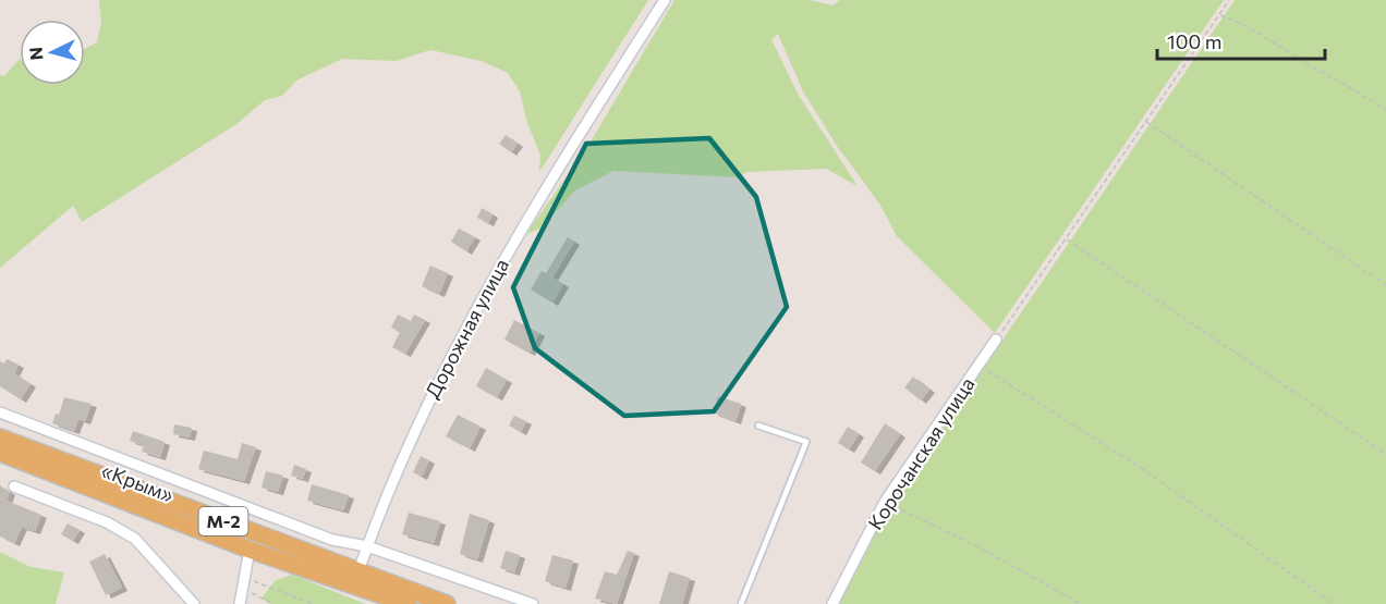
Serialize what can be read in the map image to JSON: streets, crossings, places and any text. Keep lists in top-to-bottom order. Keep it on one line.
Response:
{"streets":{"main road":["«Крым»","М-2"],"street":["Дорожная улица","Корочанская улица"]},"crossings":[["Дорожная улица","М-2"]],"scale_bar":"100 m","north":"left"}
